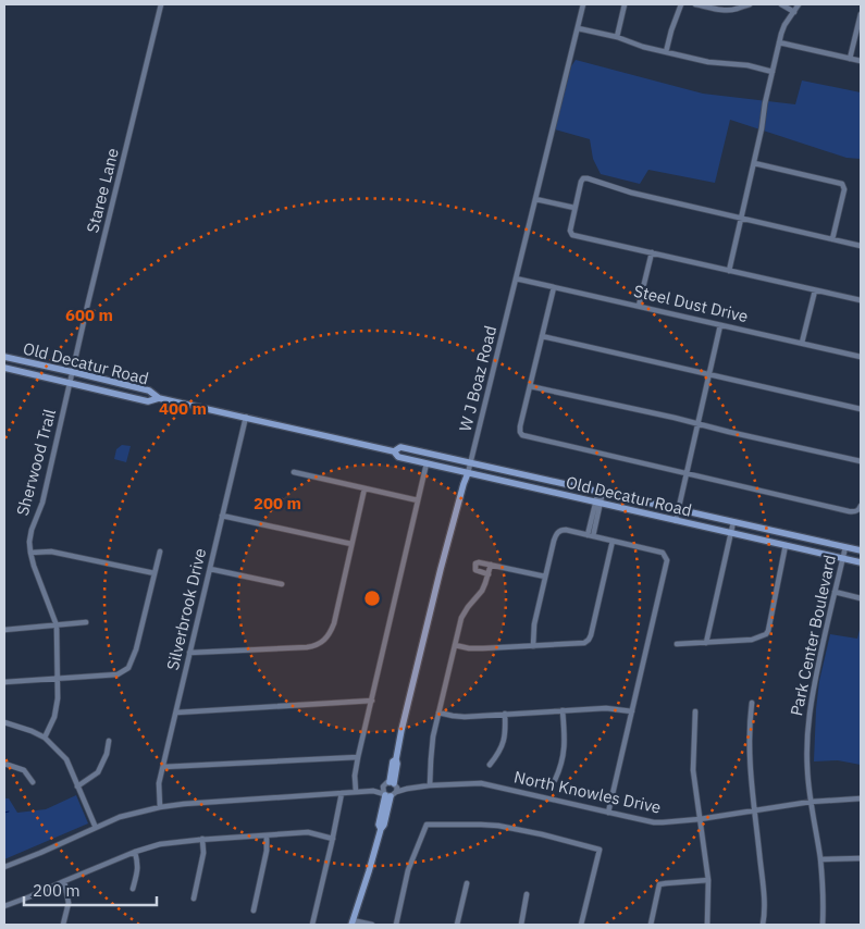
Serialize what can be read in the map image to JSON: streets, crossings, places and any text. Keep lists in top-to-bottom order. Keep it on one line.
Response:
{"streets":{"main road":["Old Decatur Road","W J Boaz Road"],"street":["Staree Lane","Steel Dust Drive","Sherwood Trail","Silverbrook Drive","Park Center Boulevard","North Knowles Drive"]},"crossings":[["Staree Lane","Old Decatur Road"],["Staree Lane","Sherwood Trail"],["Steel Dust Drive","W J Boaz Road"],["Old Decatur Road","W J Boaz Road"],["Old Decatur Road","Sherwood Trail"],["Old Decatur Road","Silverbrook Drive"],["Old Decatur Road","Park Center Boulevard"],["W J Boaz Road","North Knowles Drive"],["Park Center Boulevard","North Knowles Drive"]],"scale_bar":"200 m","rings":["600 m","400 m","200 m"]}
